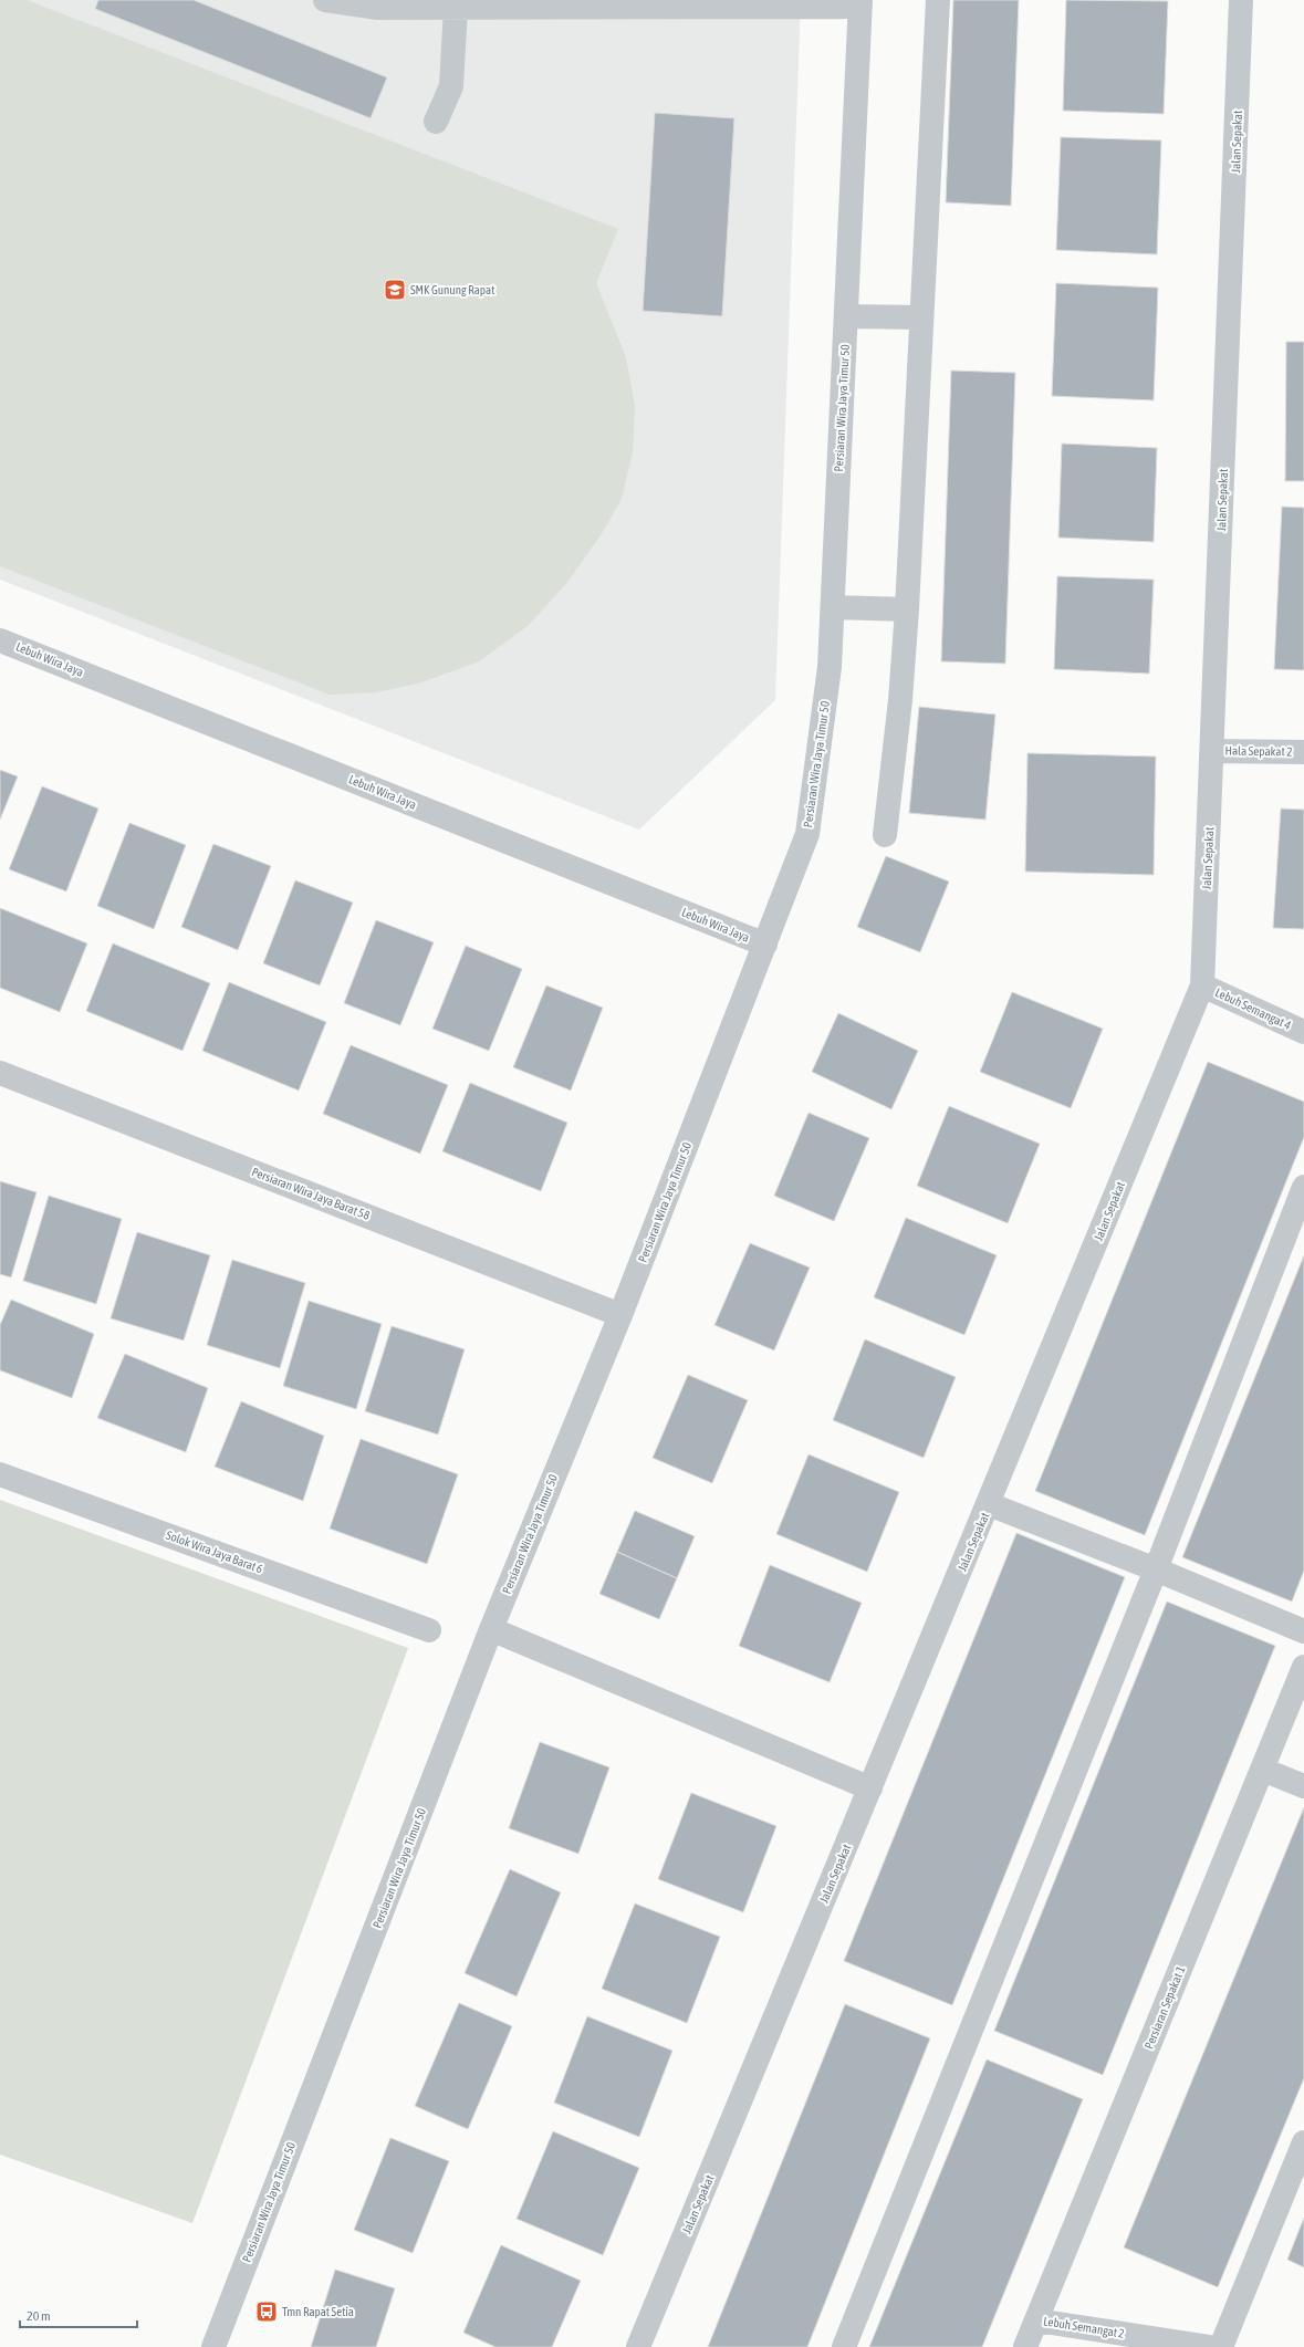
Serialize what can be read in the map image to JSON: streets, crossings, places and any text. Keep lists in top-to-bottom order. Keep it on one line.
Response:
{"streets":{"street":["Jalan Sepakat","Persiaran Wira Jaya Timur 50","Lebuh Wira Jaya","Hala Sepakat 2","Lebuh Semangat 4","Persiaran Wira Jaya Barat 58","Solok Wira Jaya Barat 6","Persiaran Sepakat 1","Lebuh Semangat 2"]},"crossings":[["Jalan Sepakat","Hala Sepakat 2"],["Jalan Sepakat","Lebuh Semangat 4"],["Persiaran Wira Jaya Timur 50","Lebuh Wira Jaya"],["Persiaran Wira Jaya Timur 50","Persiaran Wira Jaya Barat 58"],["Persiaran Sepakat 1","Lebuh Semangat 2"]],"places":{"school or university":["SMK Gunung Rapat"],"bus stop":["Tmn Rapat Setia"]},"scale_bar":"20 m"}
